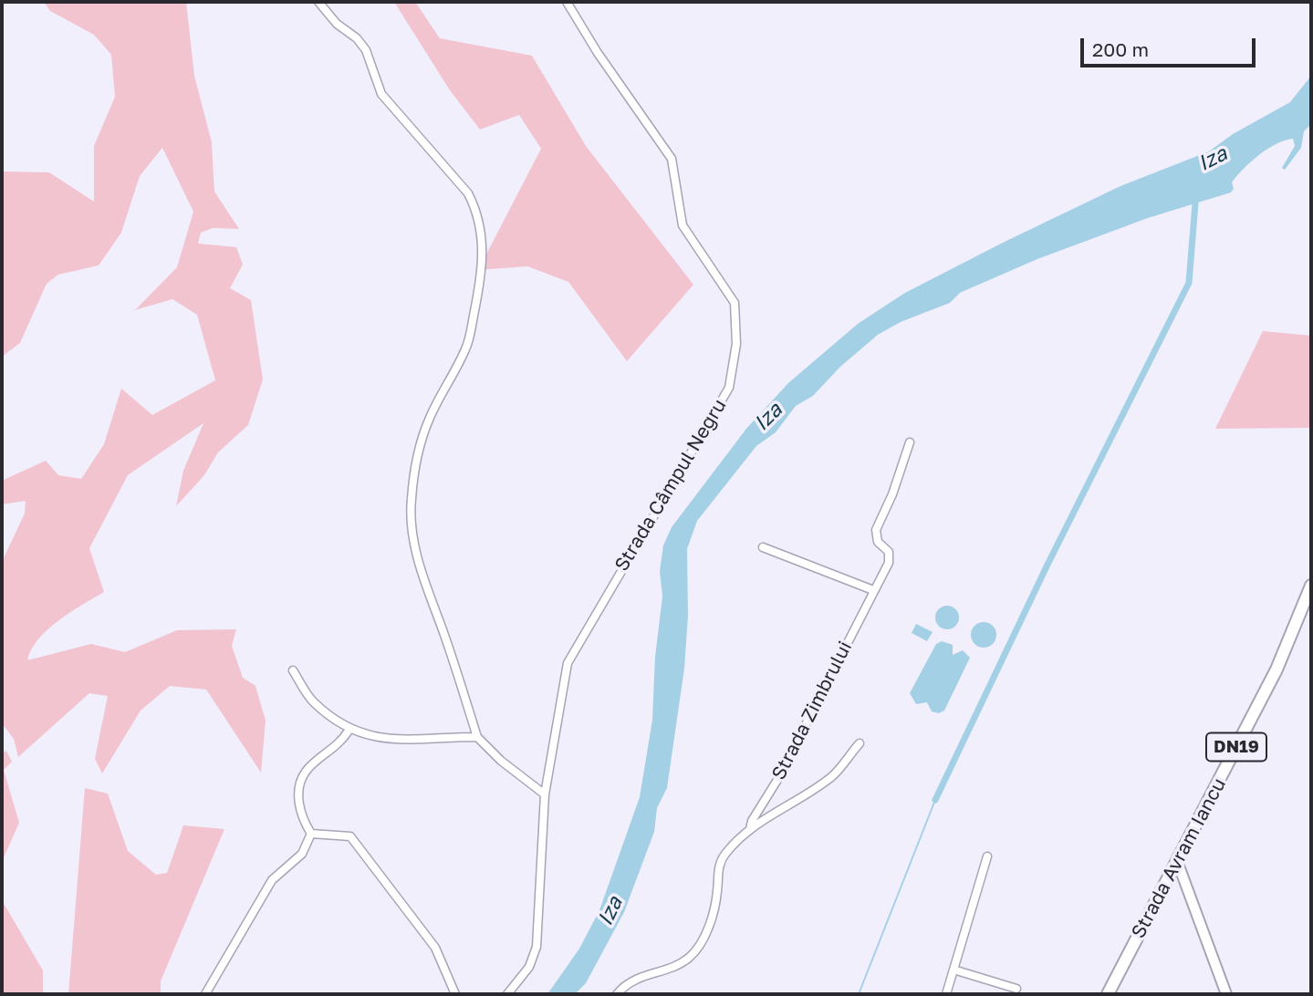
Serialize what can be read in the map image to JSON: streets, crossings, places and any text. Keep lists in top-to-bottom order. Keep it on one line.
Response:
{"streets":{"main road":["DN19","Strada Avram Iancu"],"street":["Strada Câmpul Negru","Strada Zimbrului"]},"water":["Iza"],"scale_bar":"200 m"}
